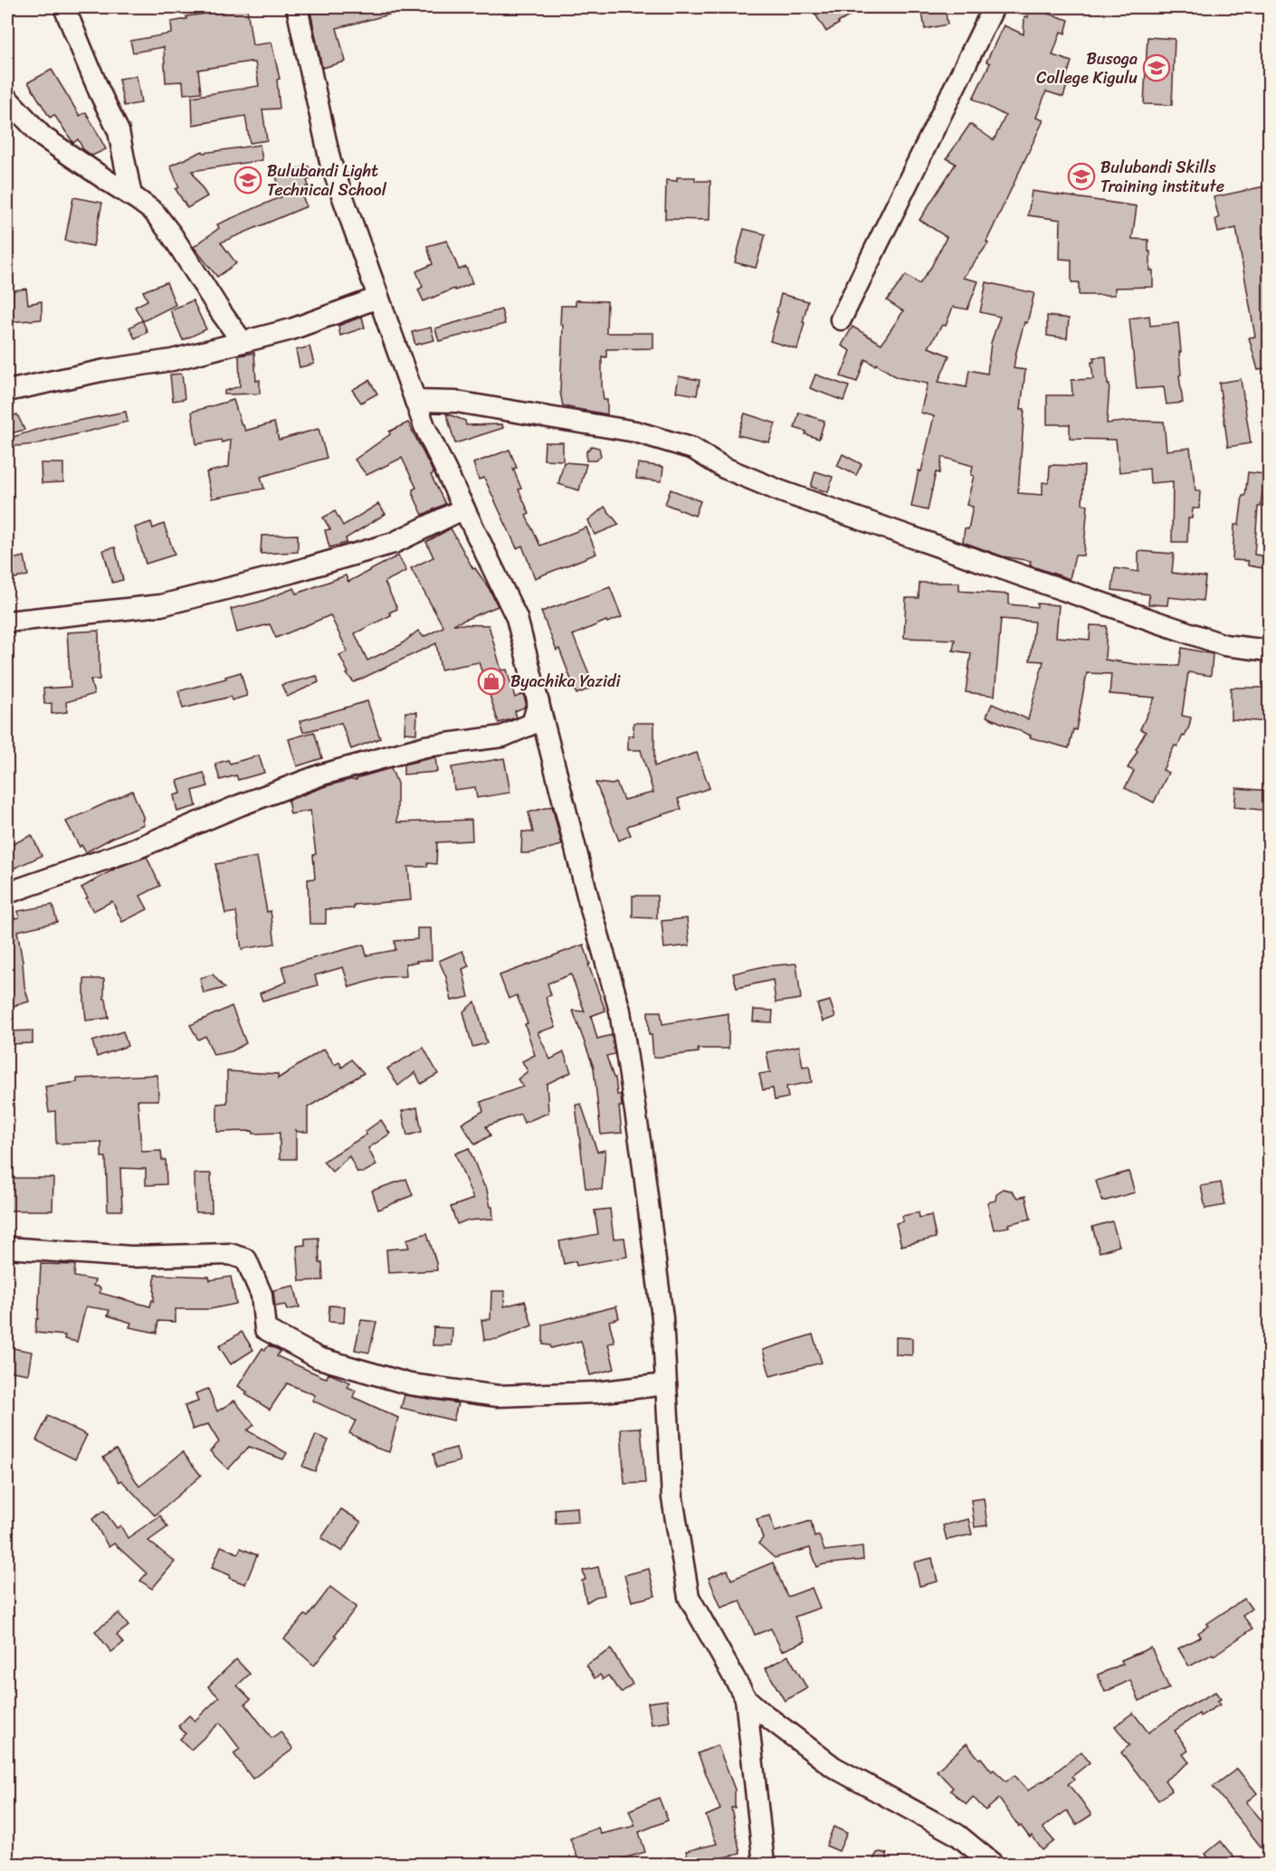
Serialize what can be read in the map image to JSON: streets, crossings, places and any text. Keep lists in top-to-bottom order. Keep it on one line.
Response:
{"places":{"school or university":["Busoga College Kigulu","Bulubandi Skills Training institute","Bulubandi Light Technical School"],"shop":["Byachika Yazidi"]}}
